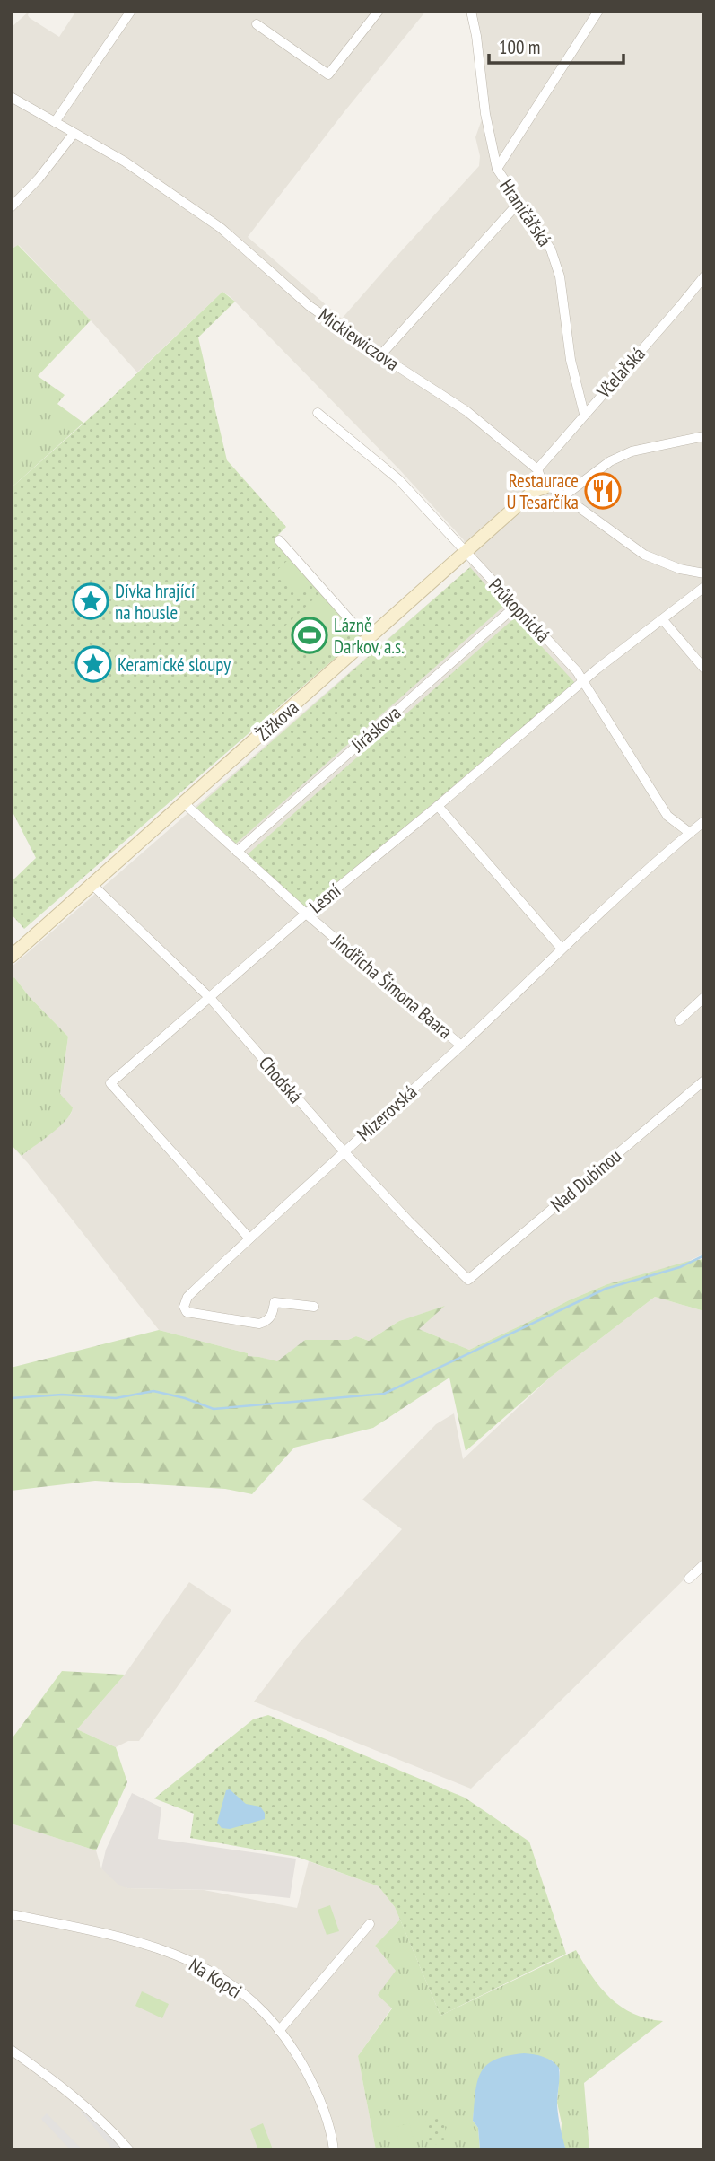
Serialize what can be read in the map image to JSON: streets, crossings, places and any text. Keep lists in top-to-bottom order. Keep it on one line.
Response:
{"streets":{"street":["Hraničářská","Mickiewiczova","Včelařská","Průkopnická","Žižkova","Jiráskova","Lesní","Jindřicha Šimona Baara","Chodská","Mizerovská","Nad Dubinou","Na Kopci"]},"crossings":[["Hraničářská","Včelařská"],["Mickiewiczova","Včelařská"],["Mickiewiczova","Žižkova"],["Průkopnická","Žižkova"],["Průkopnická","Jiráskova"],["Průkopnická","Lesní"],["Průkopnická","Mizerovská"],["Žižkova","Jindřicha Šimona Baara"],["Žižkova","Chodská"],["Jiráskova","Jindřicha Šimona Baara"],["Lesní","Jindřicha Šimona Baara"],["Lesní","Chodská"],["Lesní","Mizerovská"],["Jindřicha Šimona Baara","Mizerovská"],["Chodská","Mizerovská"],["Chodská","Nad Dubinou"]],"places":{"restaurant":["Restaurace U Tesarčíka"],"place":["Dívka hrající na housle","Keramické sloupy"],"sports":["Lázně Darkov, a.s."]},"scale_bar":"100 m"}
